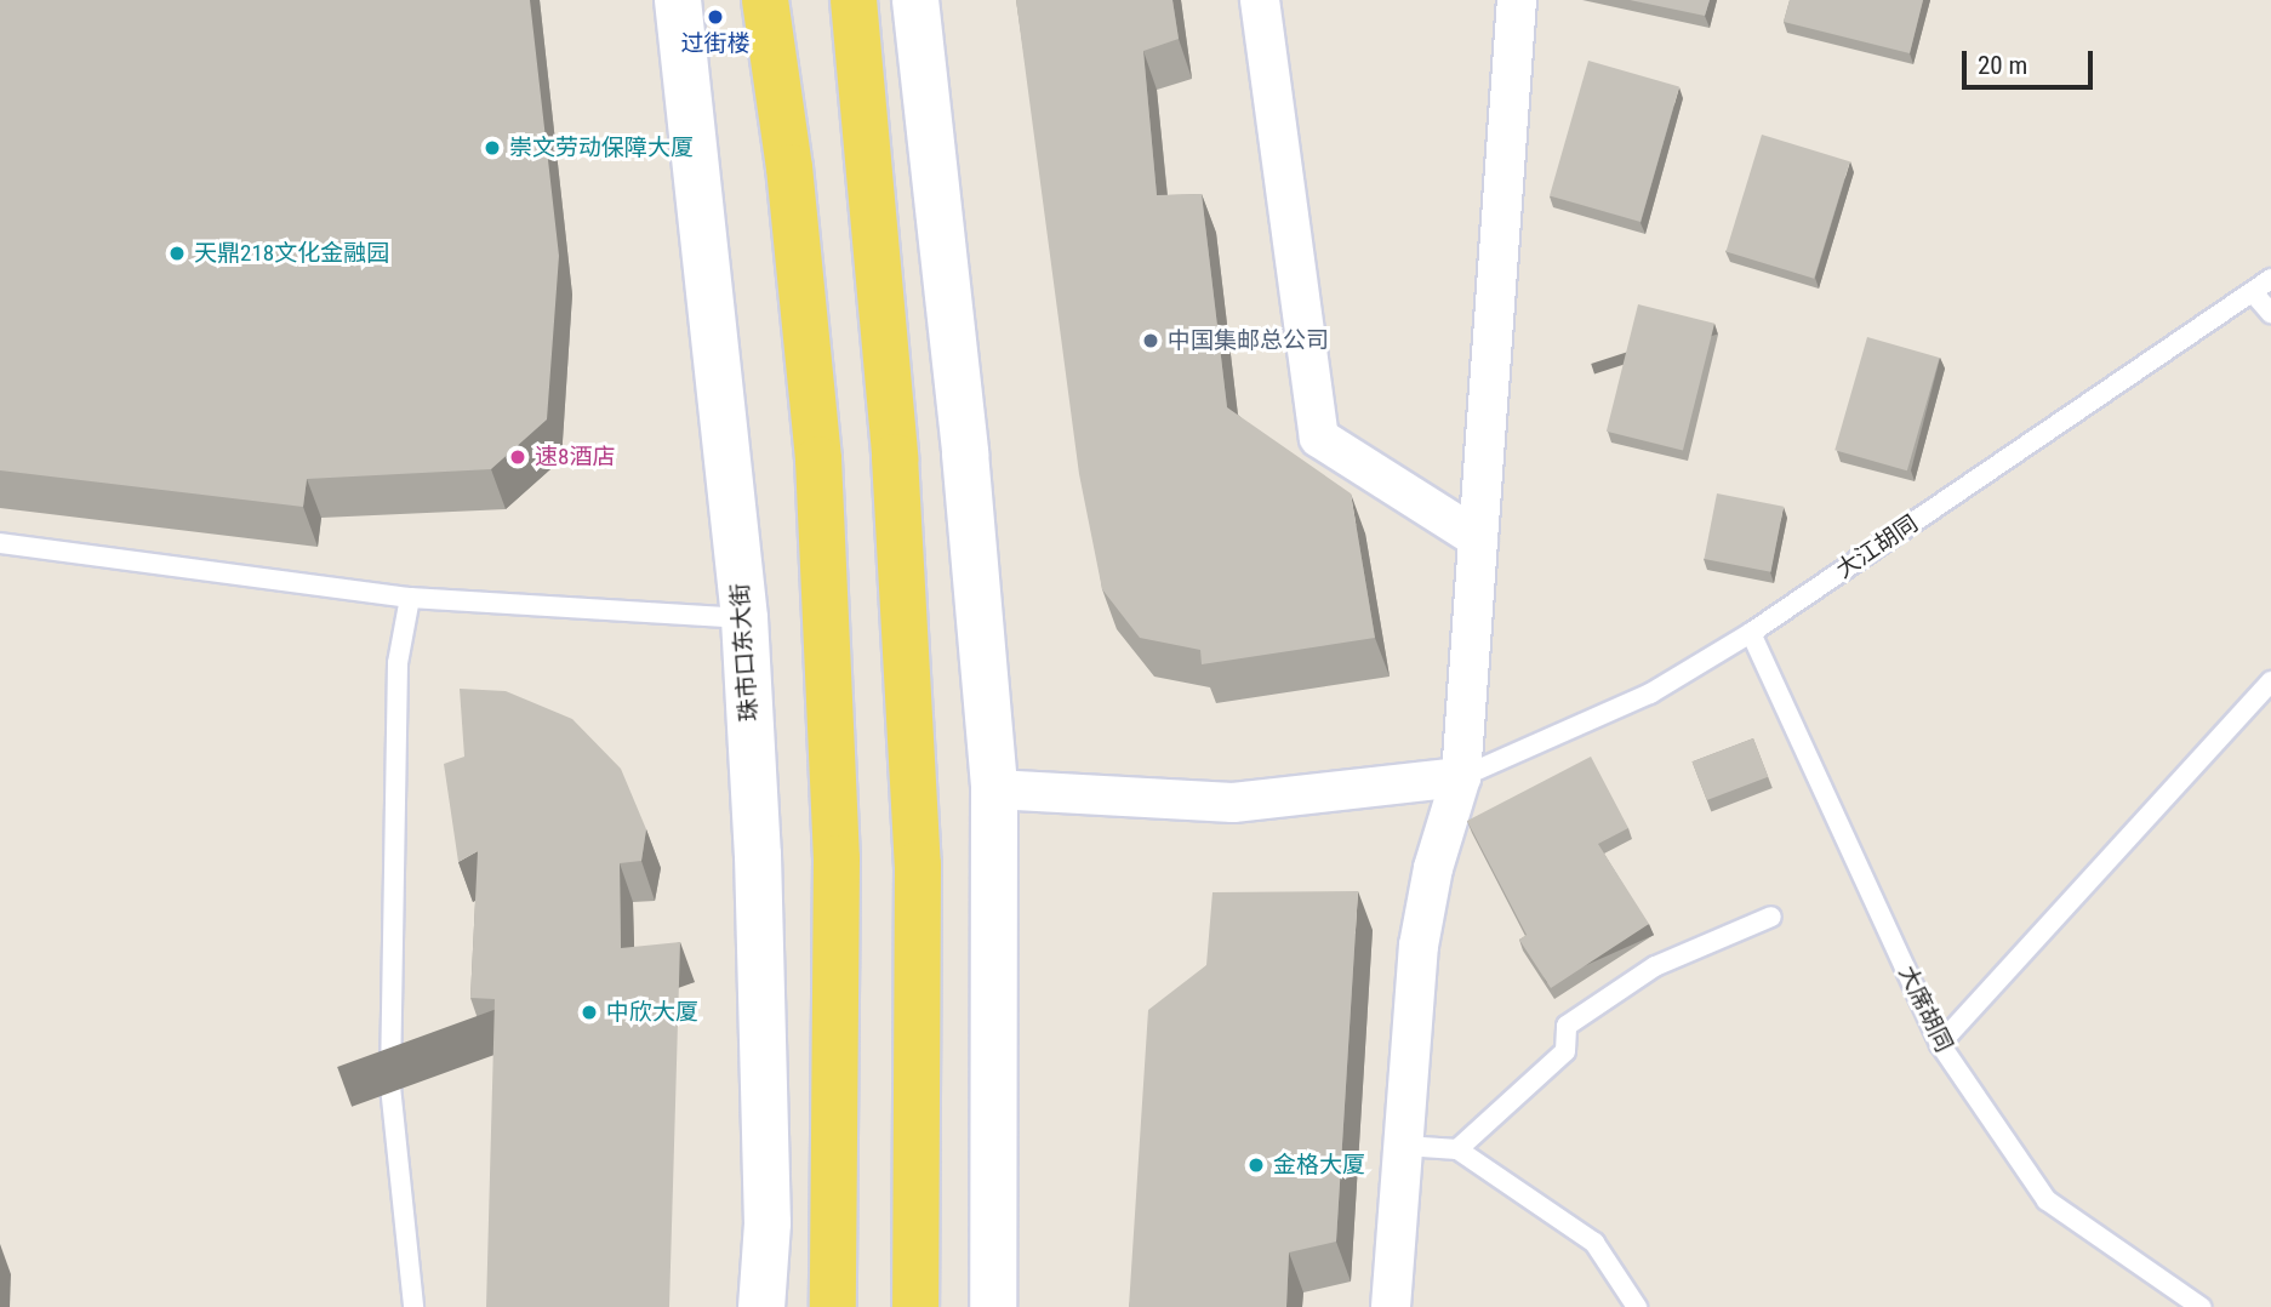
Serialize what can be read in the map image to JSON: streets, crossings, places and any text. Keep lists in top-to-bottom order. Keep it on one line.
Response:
{"streets":{"street":["珠市口东大街"],"lane":["大江胡同","大席胡同"]},"crossings":[["大江胡同","大席胡同"]],"places":["过街楼","崇文劳动保障大厦","天鼎218文化金融园","中国集邮总公司","速8酒店","中欣大厦","金格大厦"],"scale_bar":"20 m"}
